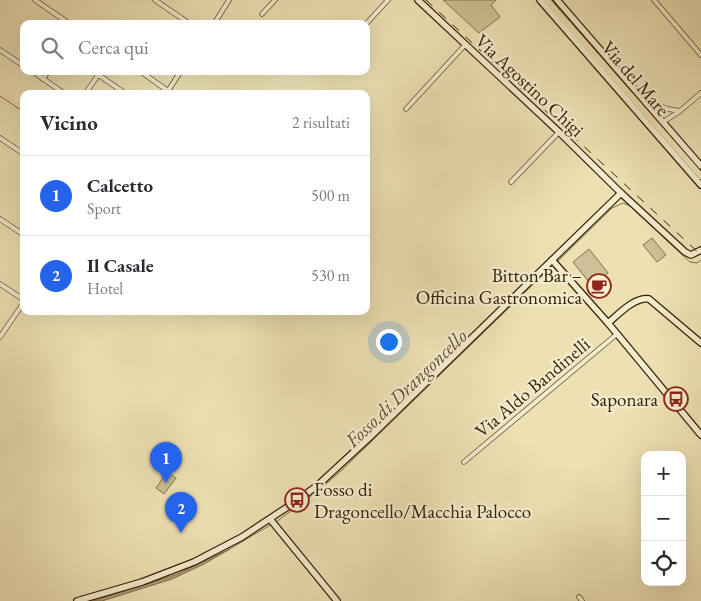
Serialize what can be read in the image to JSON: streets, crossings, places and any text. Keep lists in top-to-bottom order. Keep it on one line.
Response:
{"streets":{"main road":["Via del Mare"],"street":["Via Agostino Chigi","Via Aldo Bandinelli"]},"water":["Fosso di Drangoncello"],"places":{"cafe":["Bitton Bar – Officina Gastronomica"],"bus stop":["Saponara","Fosso di Dragoncello/Macchia Palocco"]},"page":{"search":"Cerca qui","heading":["Vicino","2 risultati"],"list":[{"mark":"1","name":"Calcetto","note":"Sport","value":"500 m"},{"mark":"2","name":"Il Casale","note":"Hotel","value":"530 m"}],"pins":["1","2"],"map_buttons":["+","−"]}}
